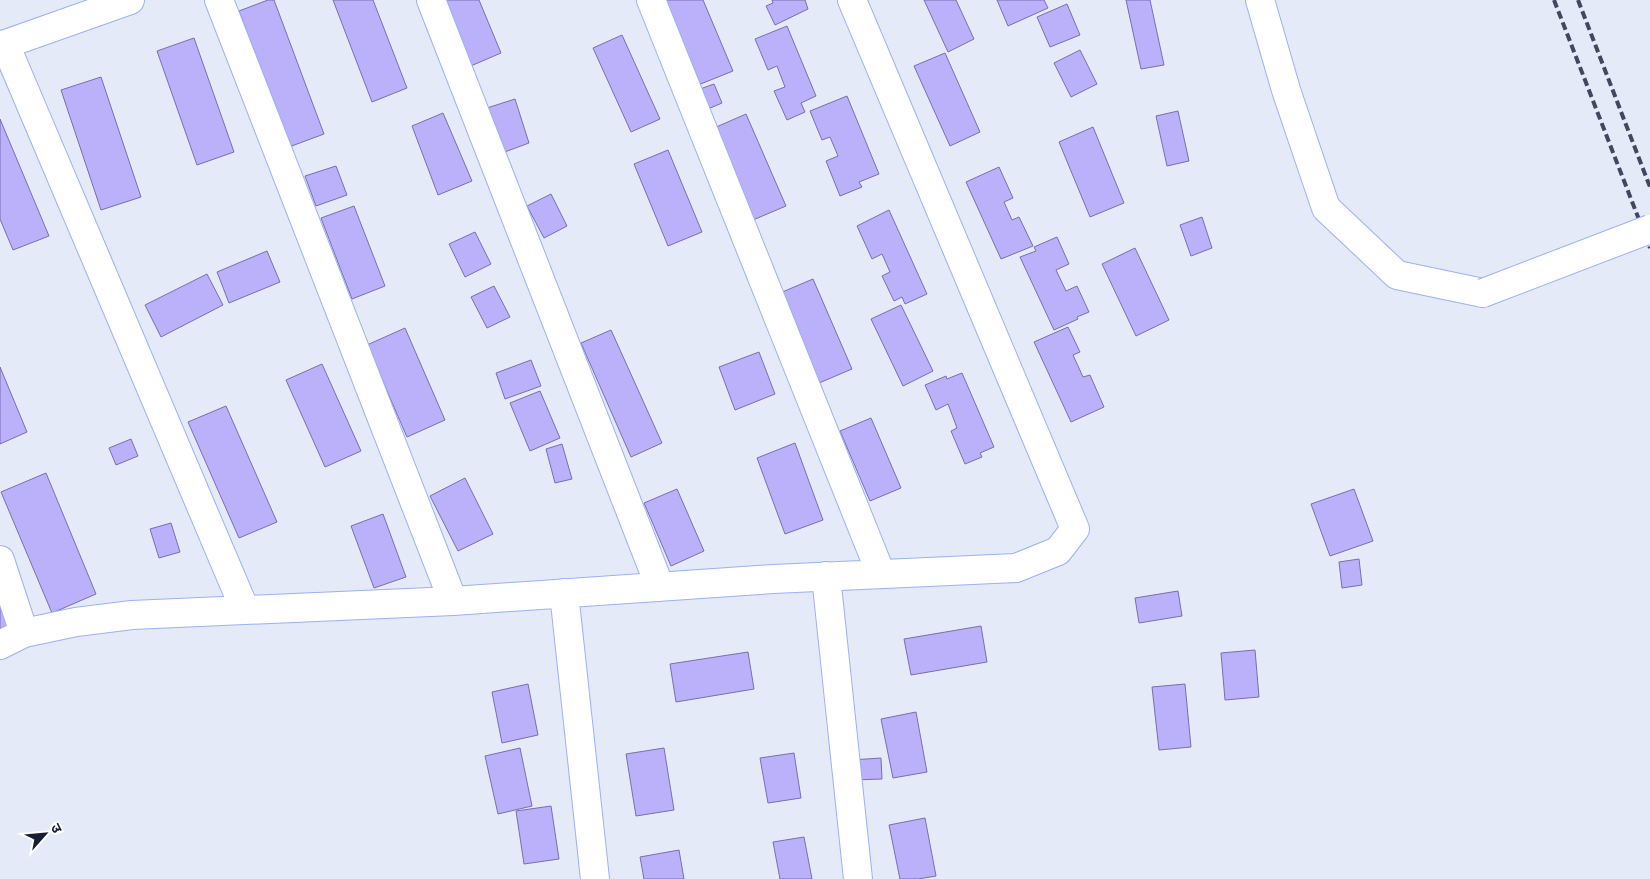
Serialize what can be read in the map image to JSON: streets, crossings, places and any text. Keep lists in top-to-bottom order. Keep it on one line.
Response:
{"north":"top right"}
